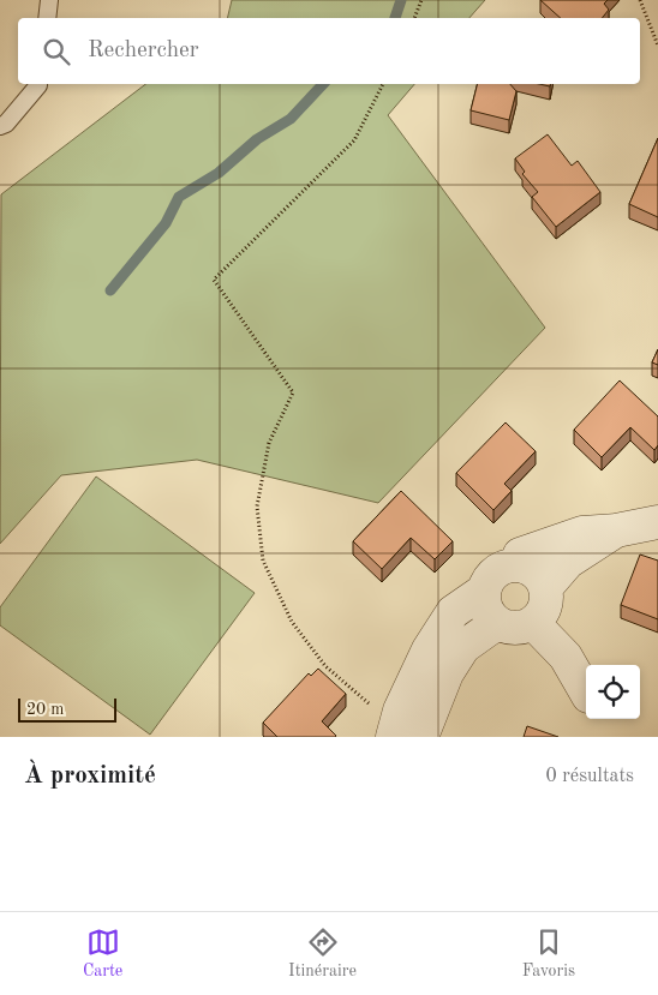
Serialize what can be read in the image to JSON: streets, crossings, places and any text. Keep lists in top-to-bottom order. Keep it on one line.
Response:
{"scale_bar":"20 m","page":{"search":"Rechercher","scale":"20 m","heading":["À proximité","0 résultats"],"nav":["Carte","Itinéraire","Favoris"]}}
